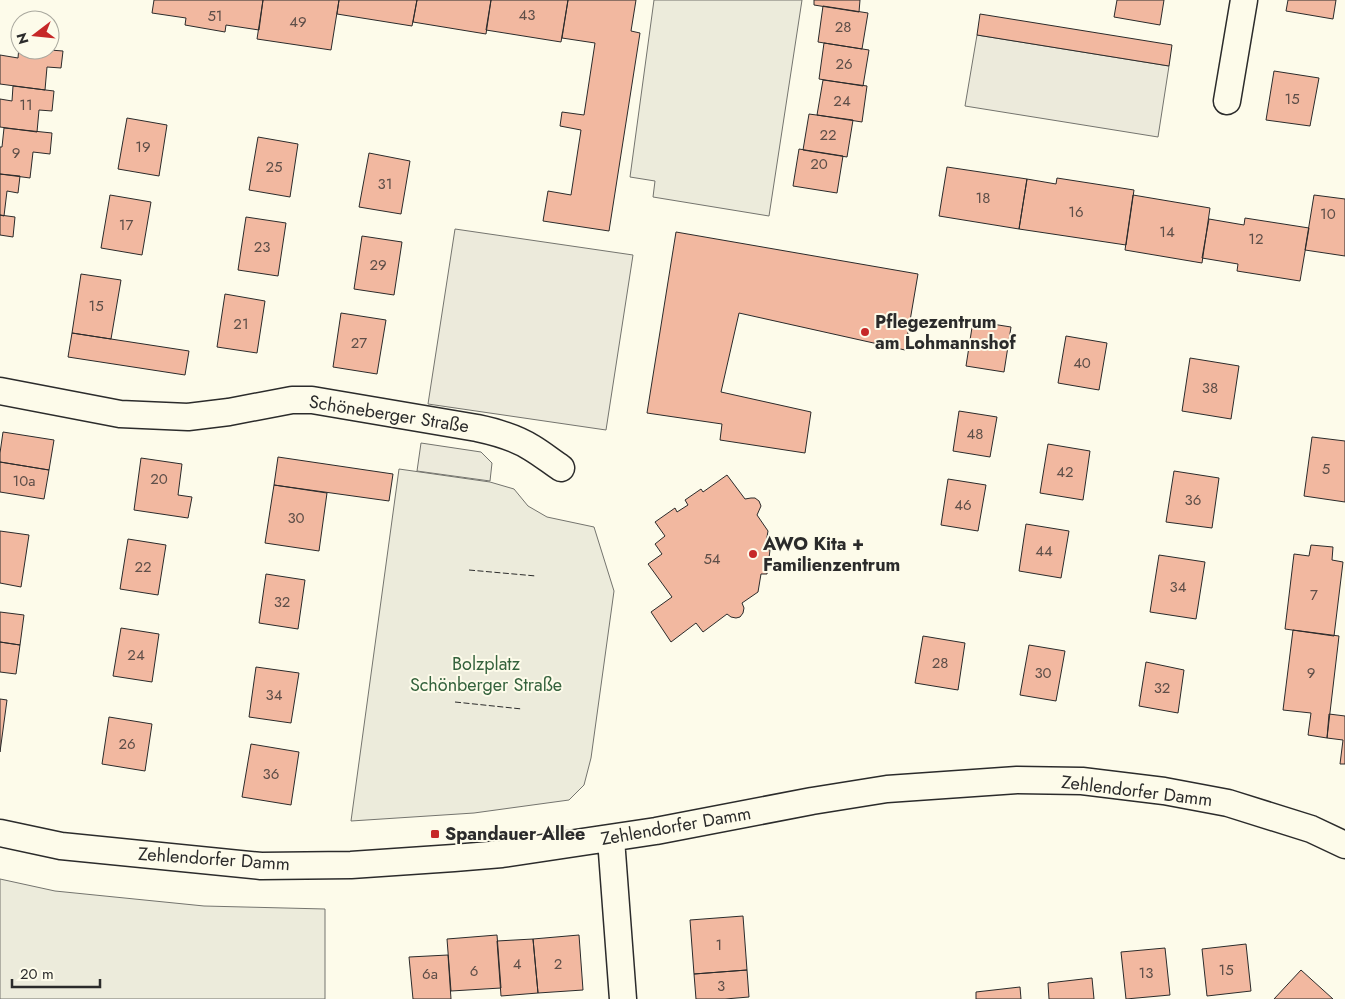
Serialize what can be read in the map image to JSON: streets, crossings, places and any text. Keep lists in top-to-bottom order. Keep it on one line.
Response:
{"streets":{"street":["Schöneberger Straße","Zehlendorfer Damm"]},"parks":["Bolzplatz Schönberger Straße"],"places":{"other":["Pflegezentrum am Lohmannshof","AWO Kita + Familienzentrum"],"transit":["Spandauer Allee"]},"house_numbers":["43","51","49","28","26","15","24","11","22","19","9","20","25","31","18","16","10","17","14","12","23","29","15","21","27","40","38","48","5","42","20","10a","36","46","30","44","54","22","34","7","32","24","28","30","9","32","34","26","36","1","4","2","15","6","13","6a","3"],"scale_bar":"20 m","north":"left"}
